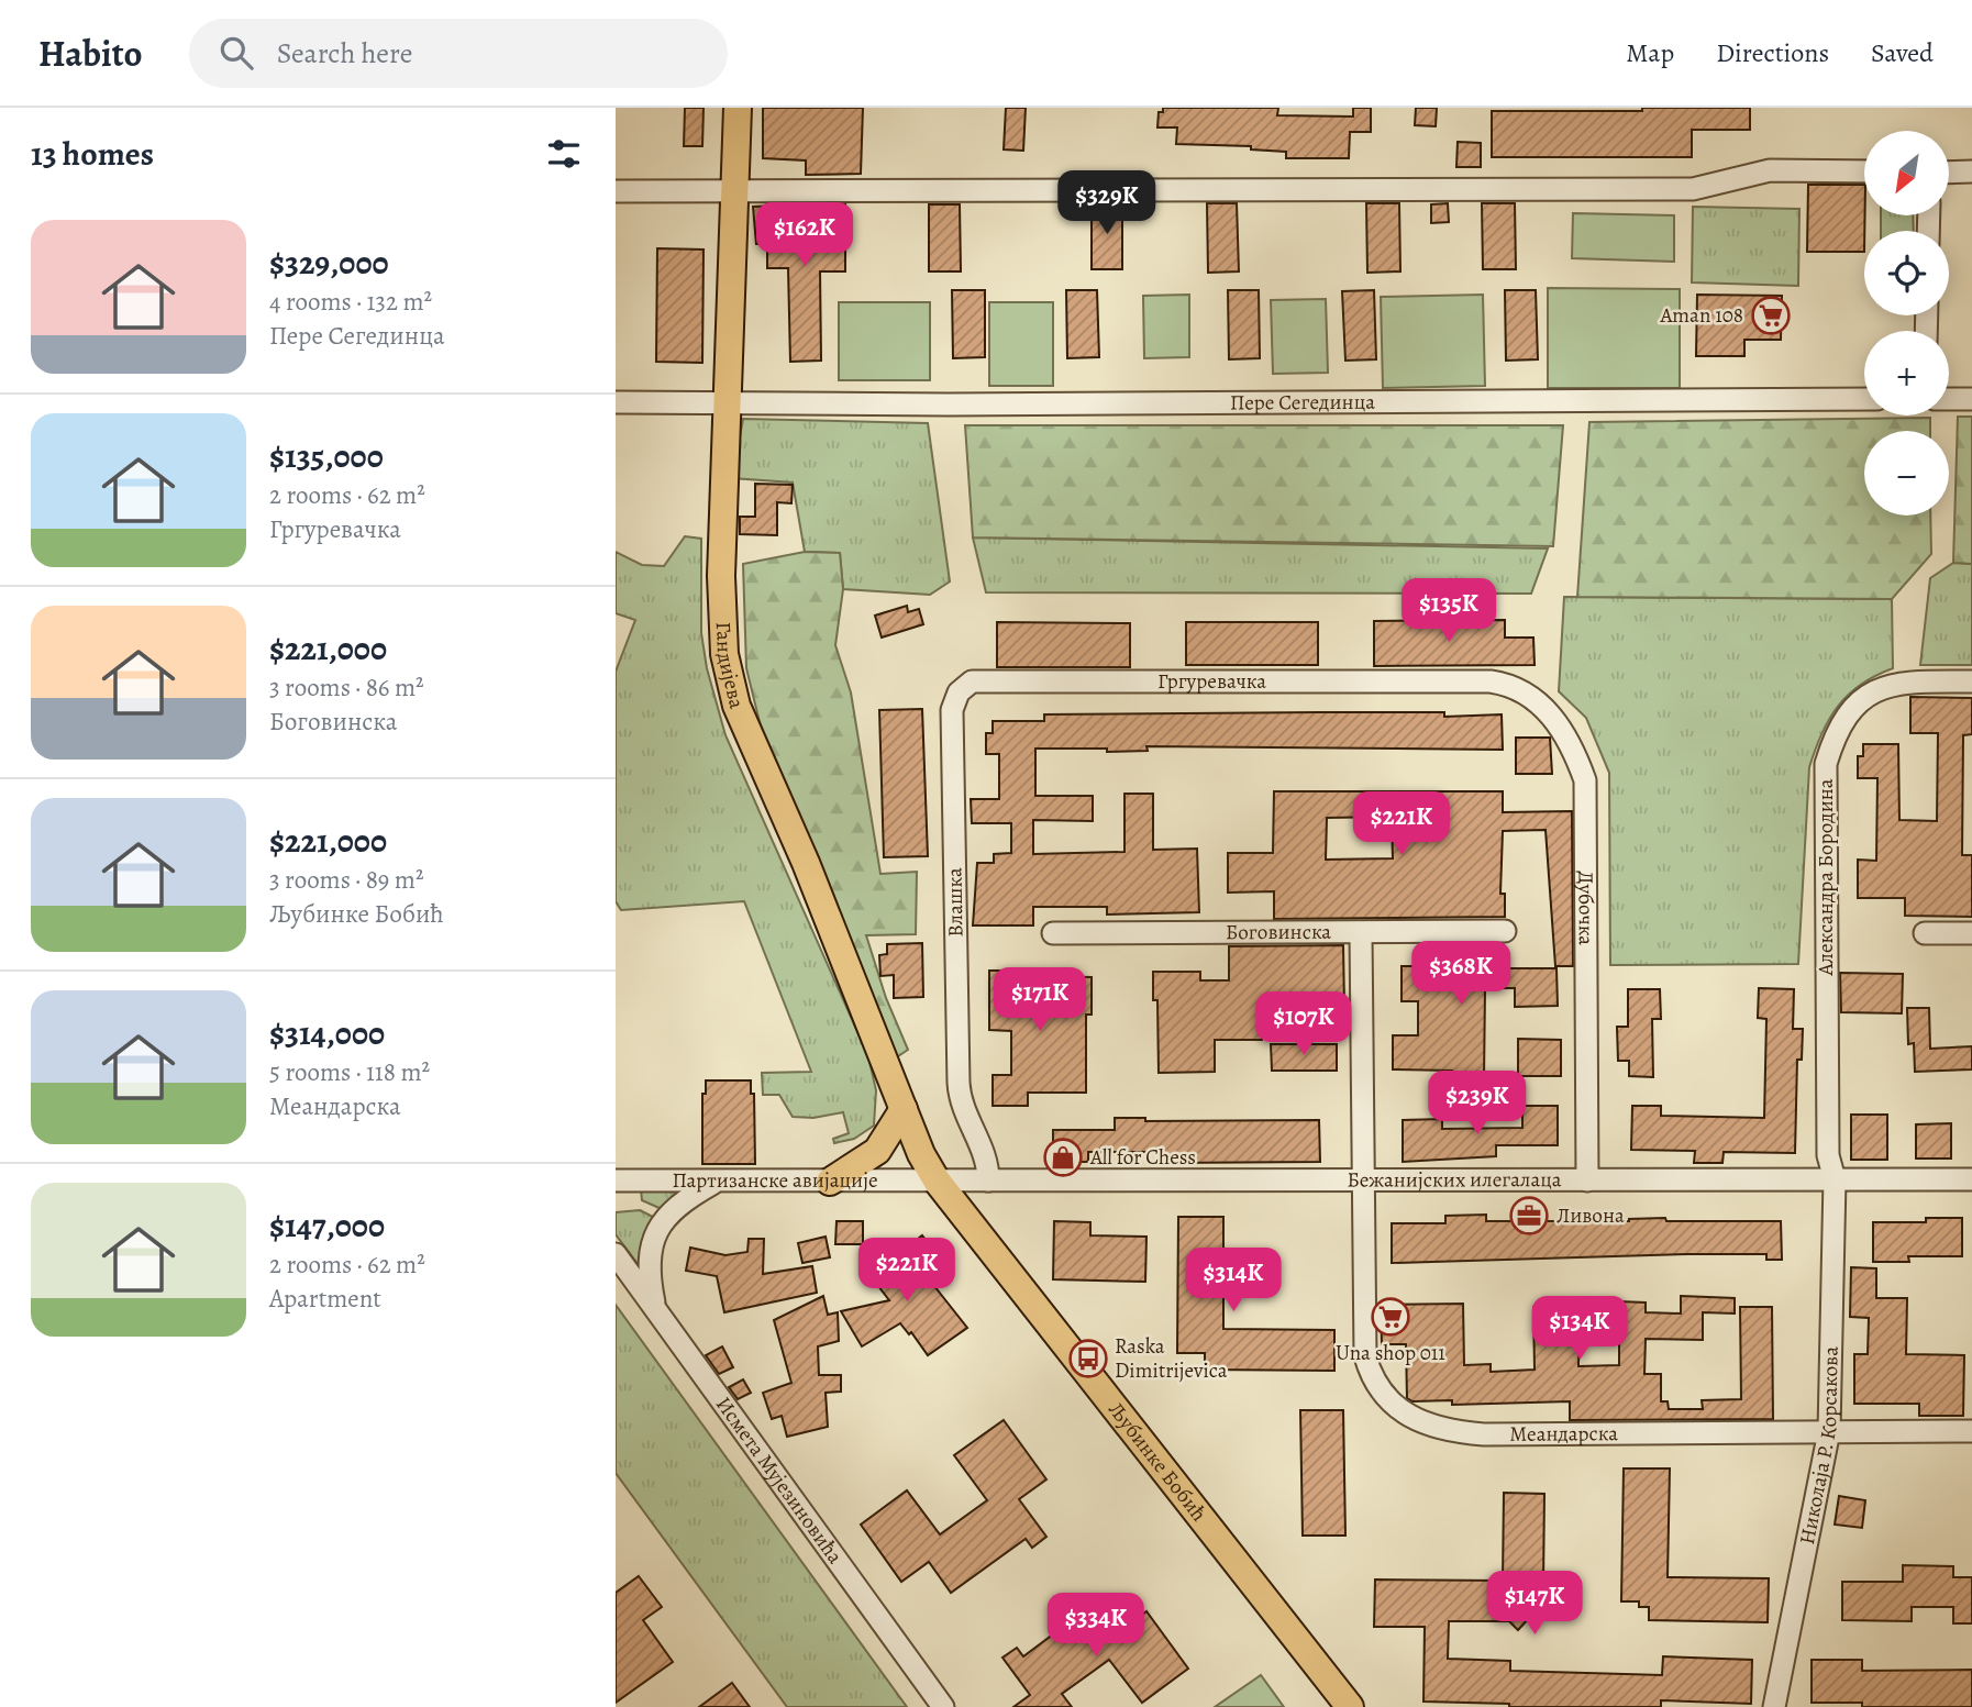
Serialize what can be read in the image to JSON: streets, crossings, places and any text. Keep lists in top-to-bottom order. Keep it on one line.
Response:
{"streets":{"main road":["Гандијева","Љубинке Бобић"],"street":["Пере Сегединца","Гргуревачка","Александра Бородина","Влашка","Дубочка","Боговинска","Партизанске авијације","Бежанијских илегалаца","Меандарска","Николаја Р. Корсакова","Исмета Мујезиновића"]},"crossings":[["Пере Сегединца","Гандијева"],["Гандијева","Партизанске авијације"],["Гандијева","Бежанијских илегалаца"],["Гандијева","Љубинке Бобић"],["Гргуревачка","Влашка"],["Гргуревачка","Дубочка"],["Александра Бородина","Бежанијских илегалаца"],["Александра Бородина","Николаја Р. Корсакова"],["Влашка","Бежанијских илегалаца"],["Дубочка","Бежанијских илегалаца"],["Боговинска","Меандарска"],["Партизанске авијације","Бежанијских илегалаца"],["Партизанске авијације","Љубинке Бобић"],["Бежанијских илегалаца","Меандарска"],["Бежанијских илегалаца","Николаја Р. Корсакова"],["Бежанијских илегалаца","Љубинке Бобић"],["Меандарска","Николаја Р. Корсакова"]],"places":{"supermarket":["Aman 108","Una shop 011"],"shop":["All for Chess"],"office":["Ливона"],"bus stop":["Raska Dimitrijevica"]},"north":"bottom left","page":{"header":"Habito","search":"Search here","nav":["Map","Directions","Saved"],"heading":"13 homes","map_buttons":["+","−"],"price":["$329K","$162K","$135K","$221K","$368K","$171K","$107K","$239K","$221K","$314K","$134K","$147K","$334K"],"list":[{"name":"$329,000","note":"4 rooms · 132 m² · Пере Сегединца"},{"name":"$135,000","note":"2 rooms · 62 m² · Гргуревачка"},{"name":"$221,000","note":"3 rooms · 86 m² · Боговинска"},{"name":"$221,000","note":"3 rooms · 89 m² · Љубинке Бобић"},{"name":"$314,000","note":"5 rooms · 118 m² · Меандарска"},{"name":"$147,000","note":"2 rooms · 62 m² · Apartment"}]}}
